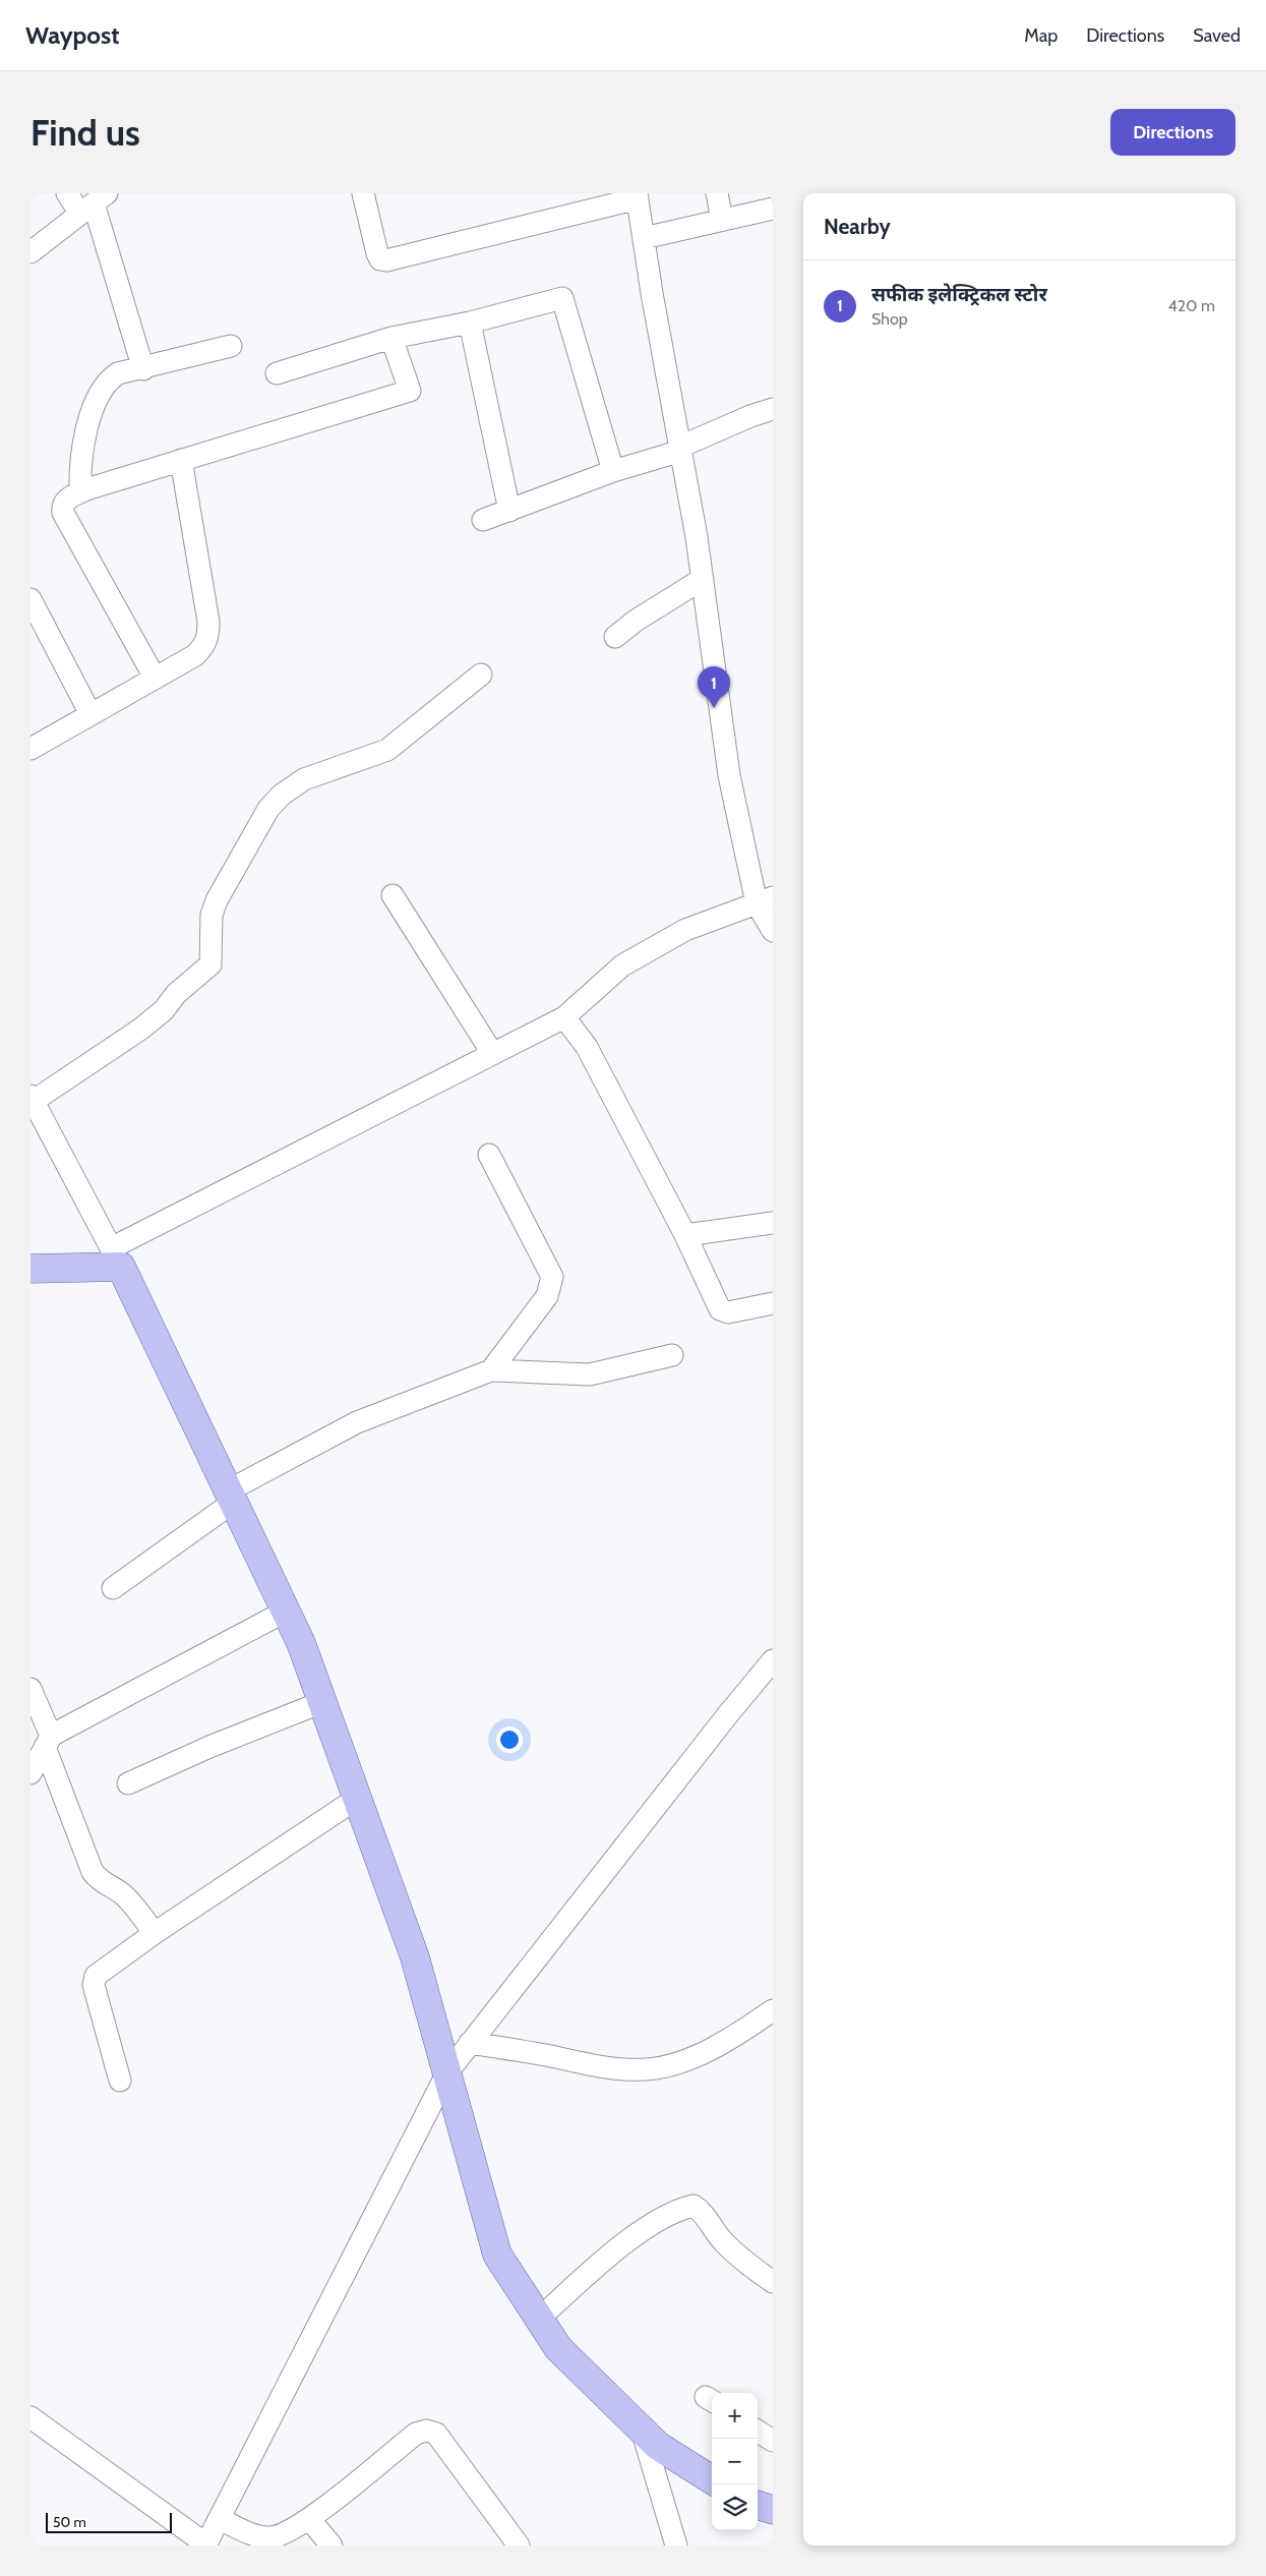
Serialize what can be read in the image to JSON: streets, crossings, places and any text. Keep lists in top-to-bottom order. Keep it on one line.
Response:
{"scale_bar":"50 m","page":{"header":"Waypost","nav":["Map","Directions","Saved"],"buttons":"Directions","title":"Find us","heading":"Nearby","list":[{"mark":"1","name":"सफीक इलेक्ट्रिकल स्टोर","note":"Shop","value":"420 m"}],"pins":"1","map_buttons":["+","−"],"scale":"50 m"}}
